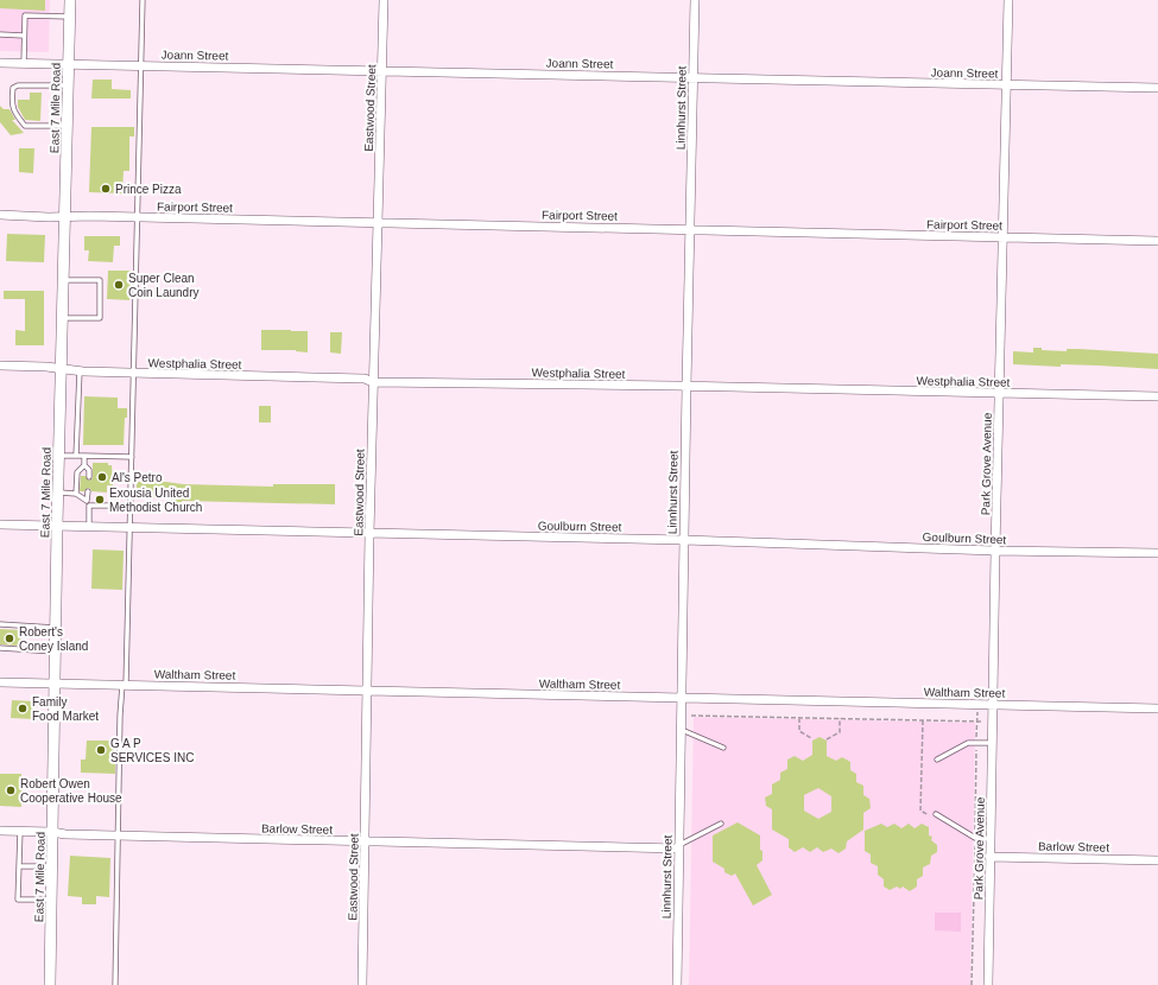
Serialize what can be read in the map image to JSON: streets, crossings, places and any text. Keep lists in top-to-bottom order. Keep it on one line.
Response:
{"streets":{"street":["Joann Street","East 7 Mile Road","Eastwood Street","Linnhurst Street","Fairport Street","Westphalia Street","Park Grove Avenue","Goulburn Street","Waltham Street","Barlow Street"]},"crossings":[["Joann Street","East 7 Mile Road"],["Joann Street","Eastwood Street"],["Joann Street","Linnhurst Street"],["Joann Street","Park Grove Avenue"],["East 7 Mile Road","Fairport Street"],["East 7 Mile Road","Westphalia Street"],["East 7 Mile Road","Goulburn Street"],["East 7 Mile Road","Waltham Street"],["East 7 Mile Road","Barlow Street"],["Eastwood Street","Fairport Street"],["Eastwood Street","Westphalia Street"],["Eastwood Street","Goulburn Street"],["Eastwood Street","Waltham Street"],["Eastwood Street","Barlow Street"],["Linnhurst Street","Fairport Street"],["Linnhurst Street","Westphalia Street"],["Linnhurst Street","Goulburn Street"],["Linnhurst Street","Waltham Street"],["Linnhurst Street","Barlow Street"],["Fairport Street","Park Grove Avenue"],["Westphalia Street","Park Grove Avenue"],["Park Grove Avenue","Goulburn Street"],["Park Grove Avenue","Waltham Street"],["Park Grove Avenue","Barlow Street"]],"places":["Prince Pizza","Super Clean Coin Laundry","Al's Petro","Exousia United Methodist Church","Robert's Coney Island","Family Food Market","G A P SERVICES INC","Robert Owen Cooperative House"]}
